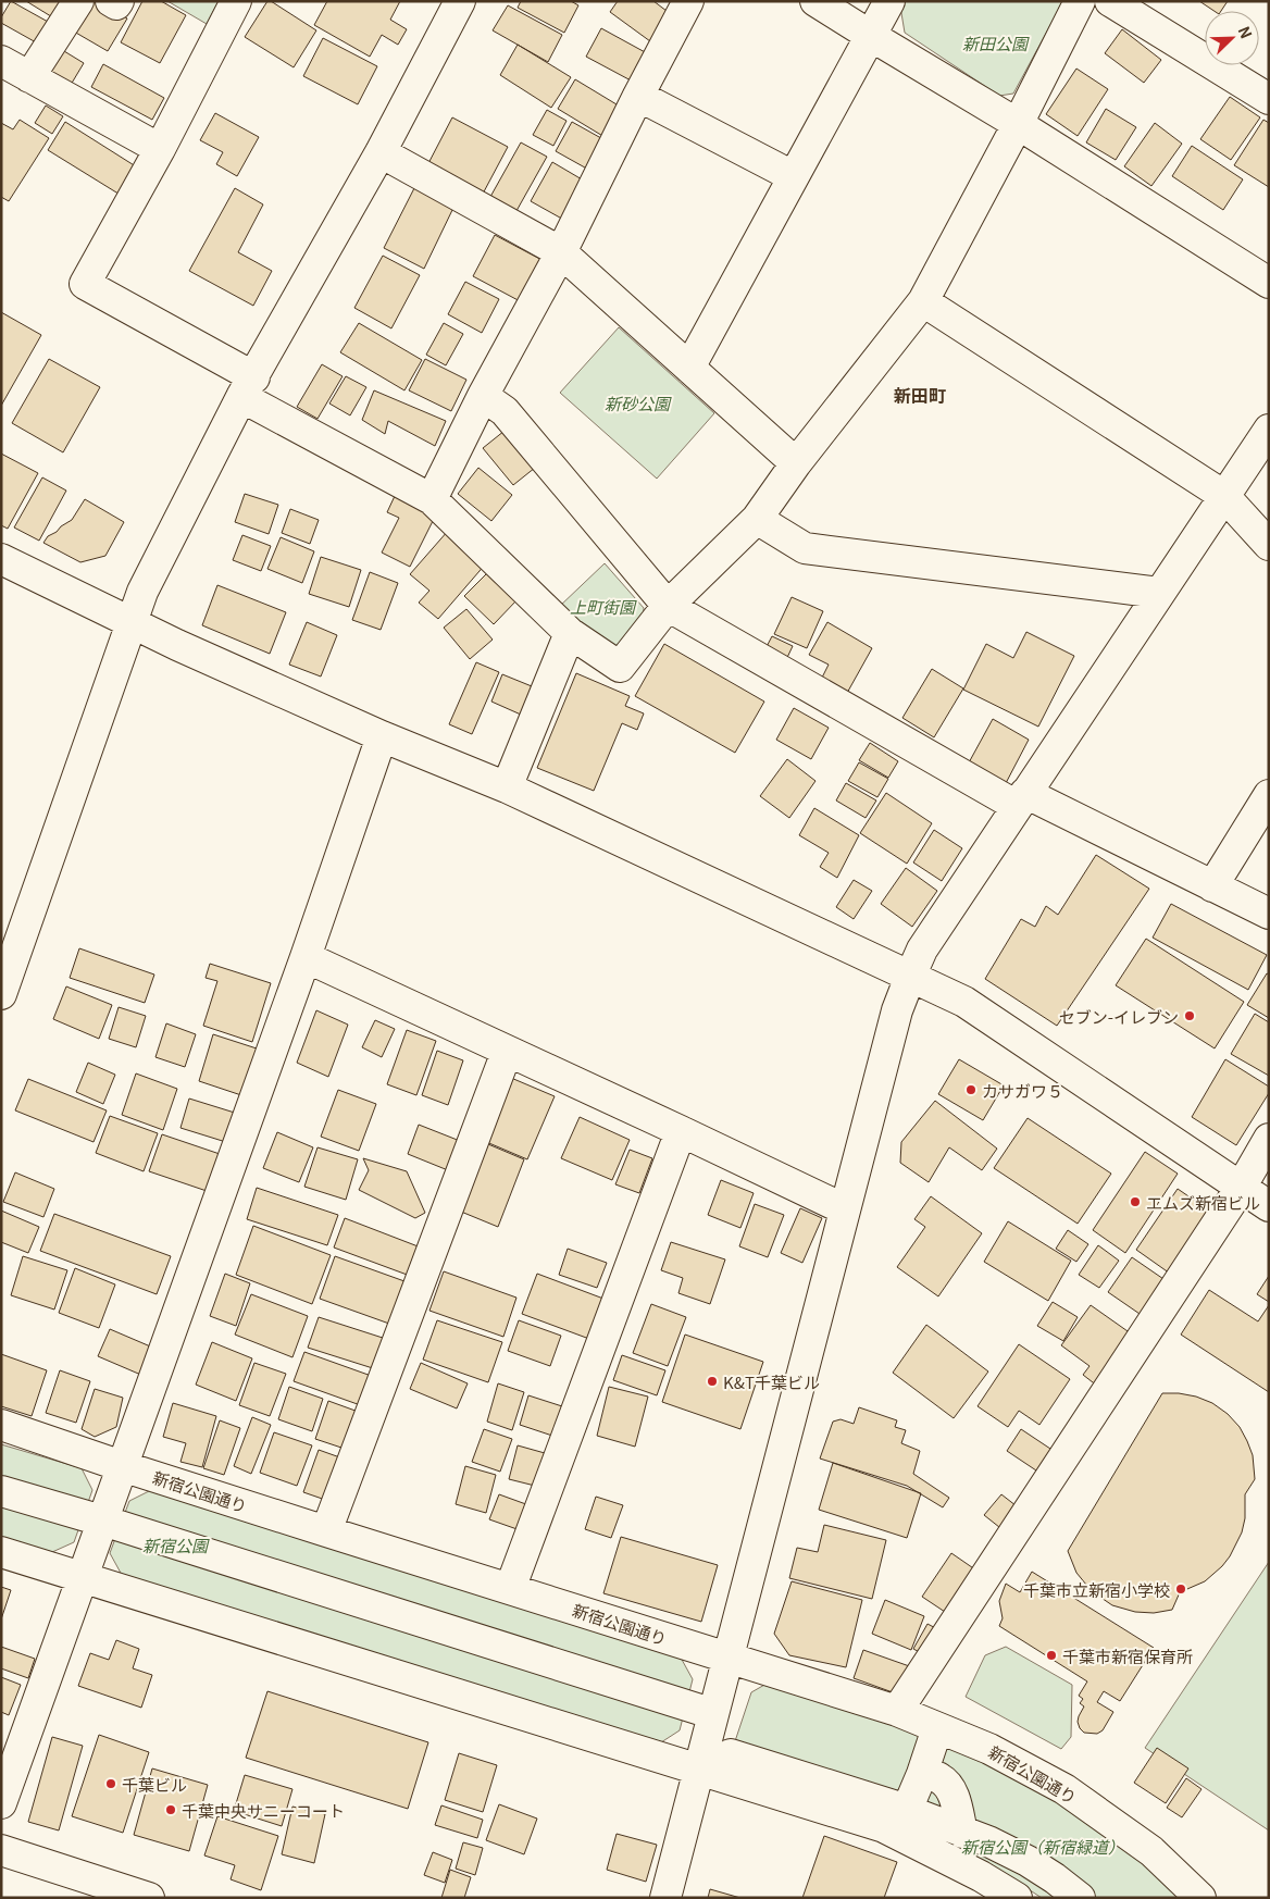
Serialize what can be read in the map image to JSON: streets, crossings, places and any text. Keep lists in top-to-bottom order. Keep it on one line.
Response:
{"streets":{"street":["新宿公園通り"]},"districts":["新田町"],"parks":["新田公園","新砂公園","上町街園","新宿公園","新宿公園（新宿緑道）"],"places":["セブン-イレブン","カサガワ５","エムズ新宿ビル","K&T千葉ビル","千葉市立新宿小学校","千葉市新宿保育所","千葉ビル","千葉中央サニーコート"],"north":"top right"}
